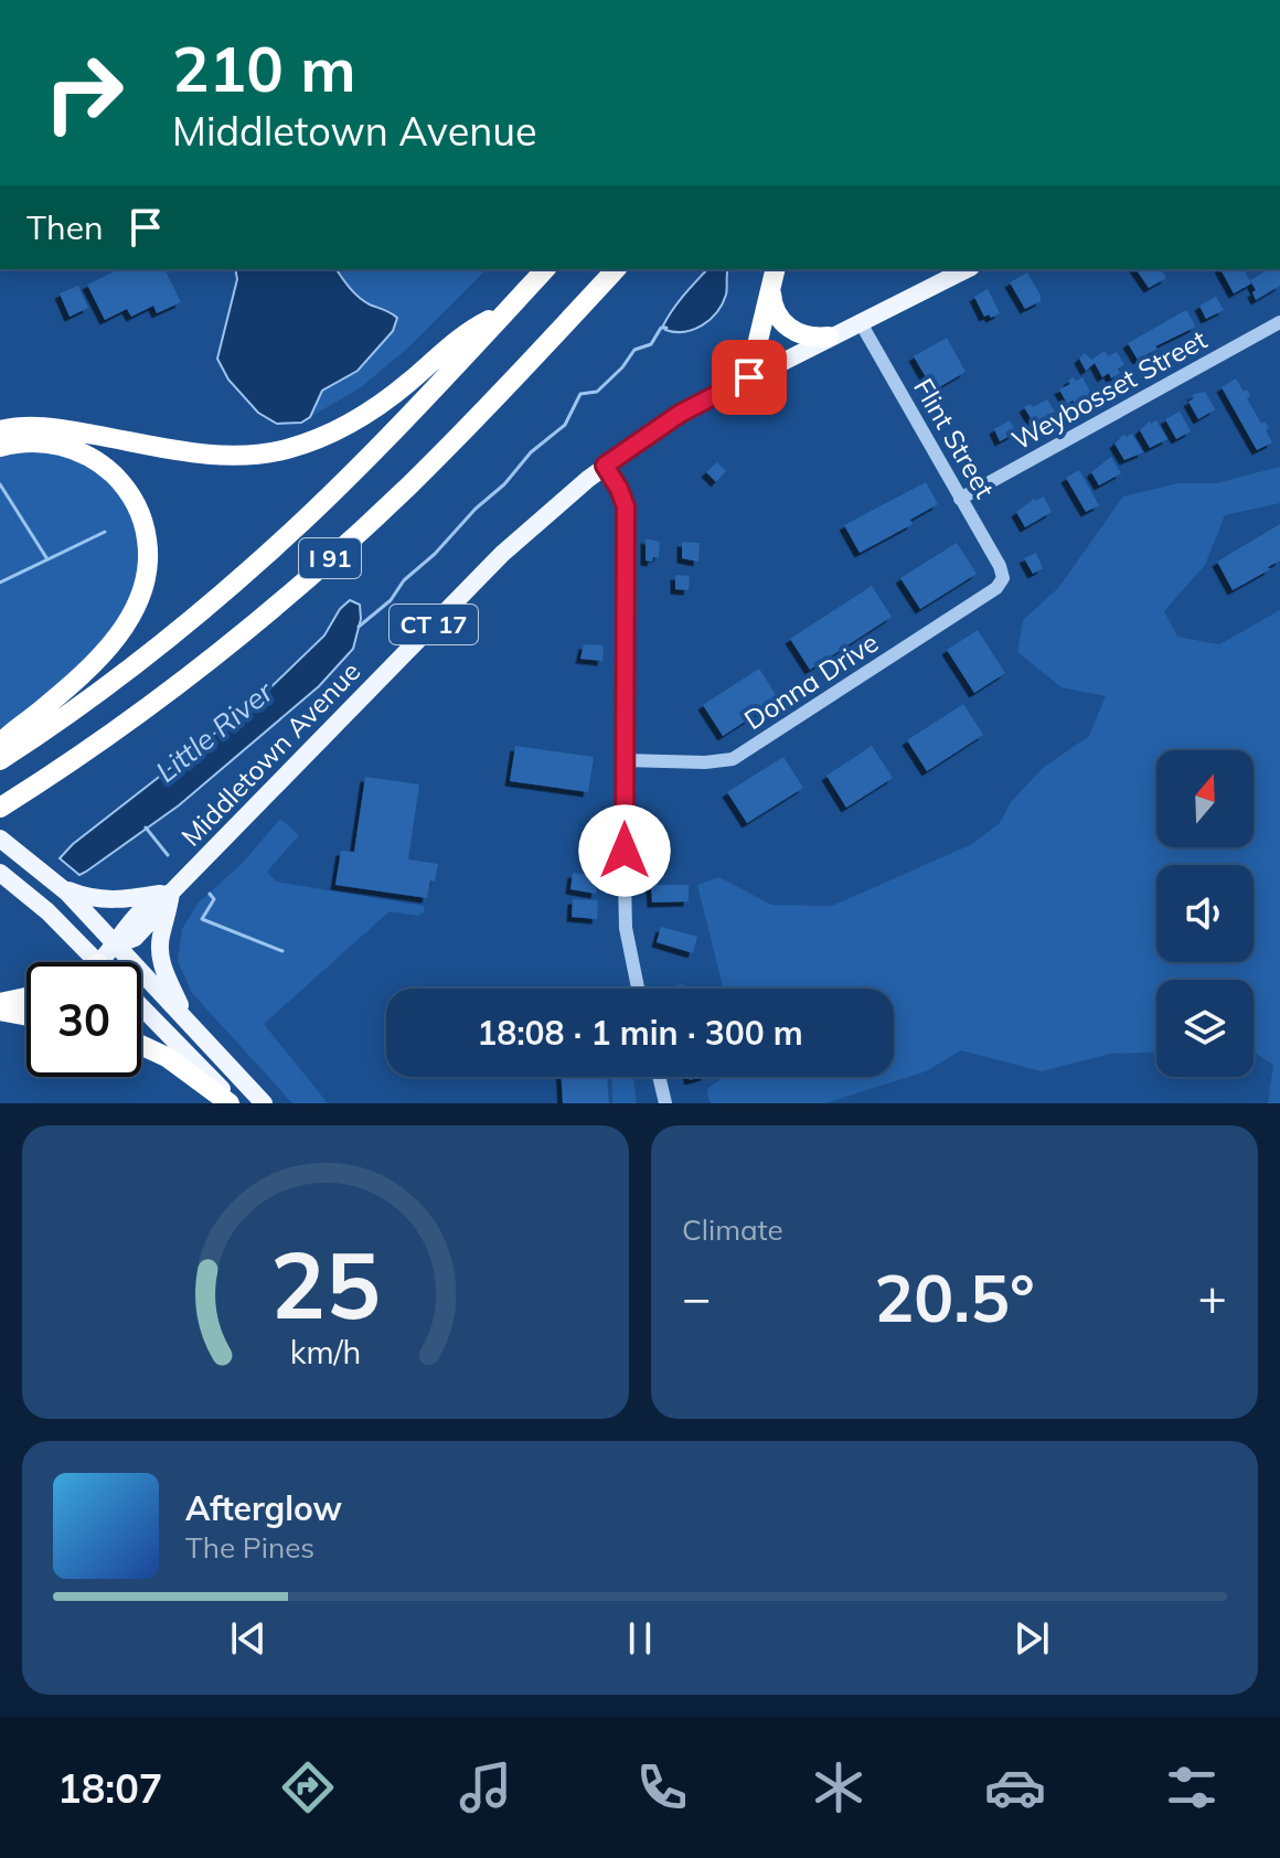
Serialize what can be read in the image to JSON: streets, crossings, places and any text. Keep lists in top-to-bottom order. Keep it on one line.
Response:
{"streets":{"highway":["I 91"],"main road":["CT 17","Middletown Avenue"],"street":["Weybosset Street","Flint Street","Donna Drive"]},"crossings":[["Weybosset Street","Flint Street"],["Flint Street","Donna Drive"],["Flint Street","Middletown Avenue"]],"water":["Little River"],"north":"top","page":{"turn":["210 m","Middletown Avenue"],"then":"Then","limit":"30","trip":"18:08 · 1 min · 300 m","tile":"Climate","heat":["−","20.5°","+"],"song":["Afterglow","The Pines"],"tabs":"18:07","gauge":["25","km/h"]}}
